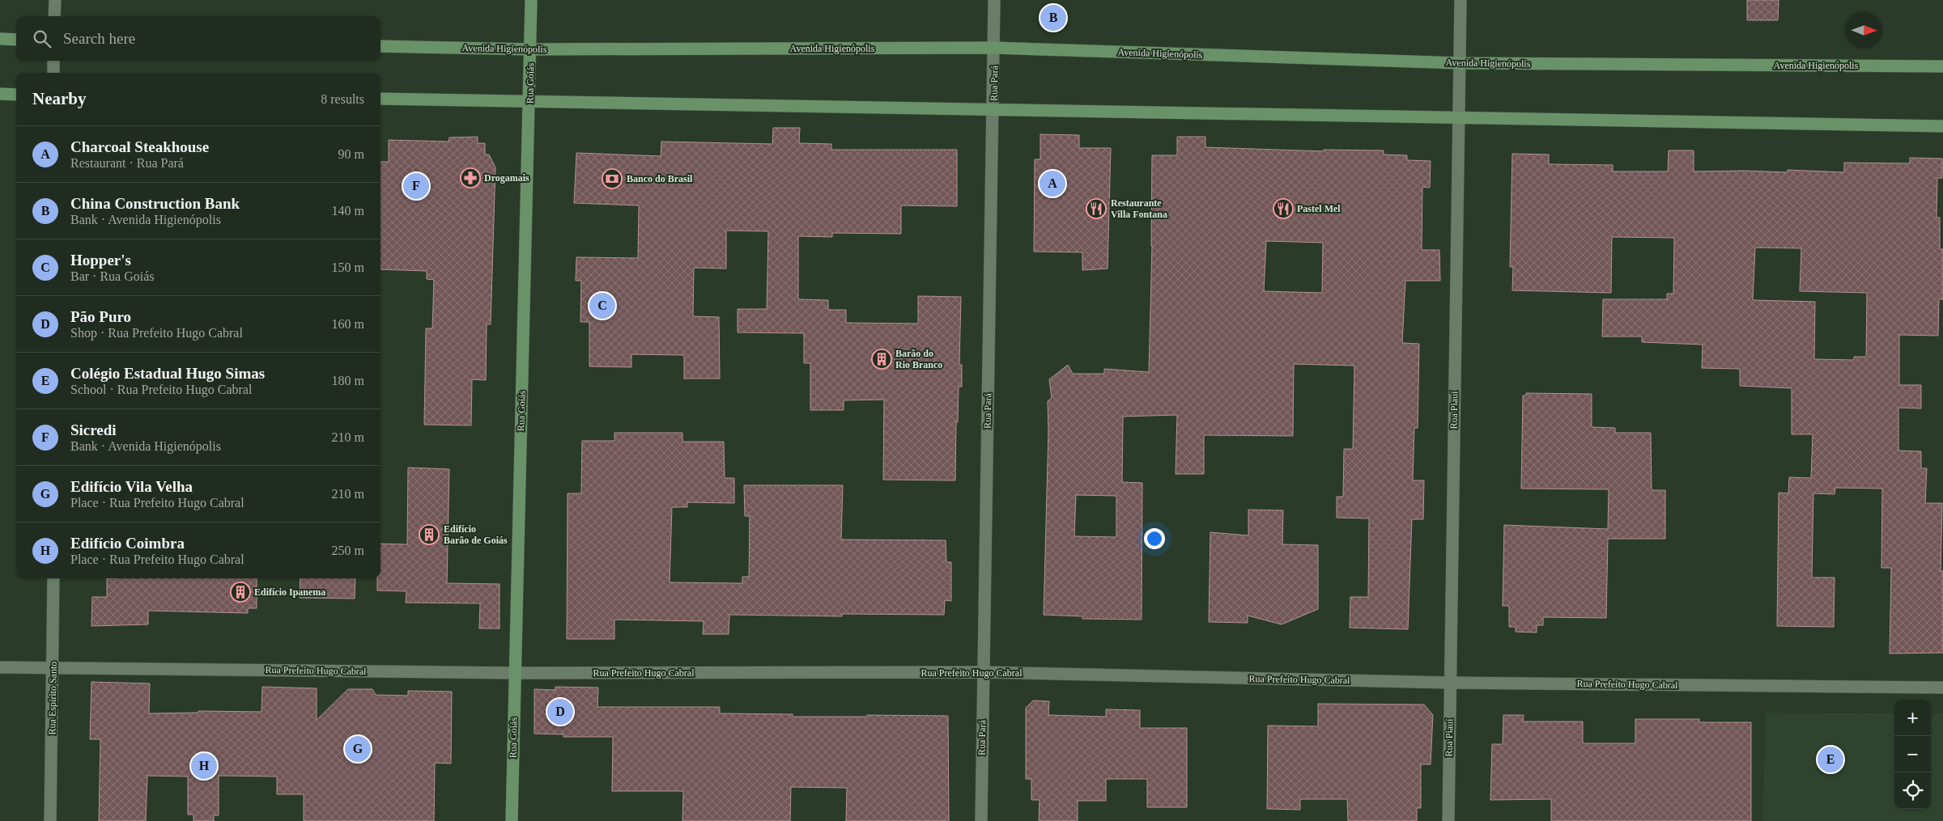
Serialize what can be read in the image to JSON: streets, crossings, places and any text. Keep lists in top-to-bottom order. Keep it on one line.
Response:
{"streets":{"main road":["Avenida Higienópolis","Rua Goiás"],"street":["Rua Pará","Rua Piauí","Rua Prefeito Hugo Cabral","Rua Espírito Santo"]},"crossings":[["Avenida Higienópolis","Rua Goiás"],["Avenida Higienópolis","Rua Pará"],["Avenida Higienópolis","Rua Piauí"],["Rua Goiás","Rua Prefeito Hugo Cabral"],["Rua Pará","Rua Prefeito Hugo Cabral"],["Rua Piauí","Rua Prefeito Hugo Cabral"],["Rua Prefeito Hugo Cabral","Rua Espírito Santo"]],"places":{"pharmacy":["Drogamais"],"bank":["Banco do Brasil"],"restaurant":["Restaurante Villa Fontana","Pastel Mel"],"building":["Barão do Rio Branco","Edifício Barão de Goiás","Edifício Ipanema"]},"north":"right","page":{"pins":["B","A","F","C","D","G","E","H"],"search":"Search here","heading":["Nearby","8 results"],"list":[{"mark":"A","name":"Charcoal Steakhouse","note":"Restaurant · Rua Pará","value":"90 m"},{"mark":"B","name":"China Construction Bank","note":"Bank · Avenida Higienópolis","value":"140 m"},{"mark":"C","name":"Hopper's","note":"Bar · Rua Goiás","value":"150 m"},{"mark":"D","name":"Pão Puro","note":"Shop · Rua Prefeito Hugo Cabral","value":"160 m"},{"mark":"E","name":"Colégio Estadual Hugo Simas","note":"School · Rua Prefeito Hugo Cabral","value":"180 m"},{"mark":"F","name":"Sicredi","note":"Bank · Avenida Higienópolis","value":"210 m"},{"mark":"G","name":"Edifício Vila Velha","note":"Place · Rua Prefeito Hugo Cabral","value":"210 m"},{"mark":"H","name":"Edifício Coimbra","note":"Place · Rua Prefeito Hugo Cabral","value":"250 m"}],"map_buttons":["+","−"]}}
